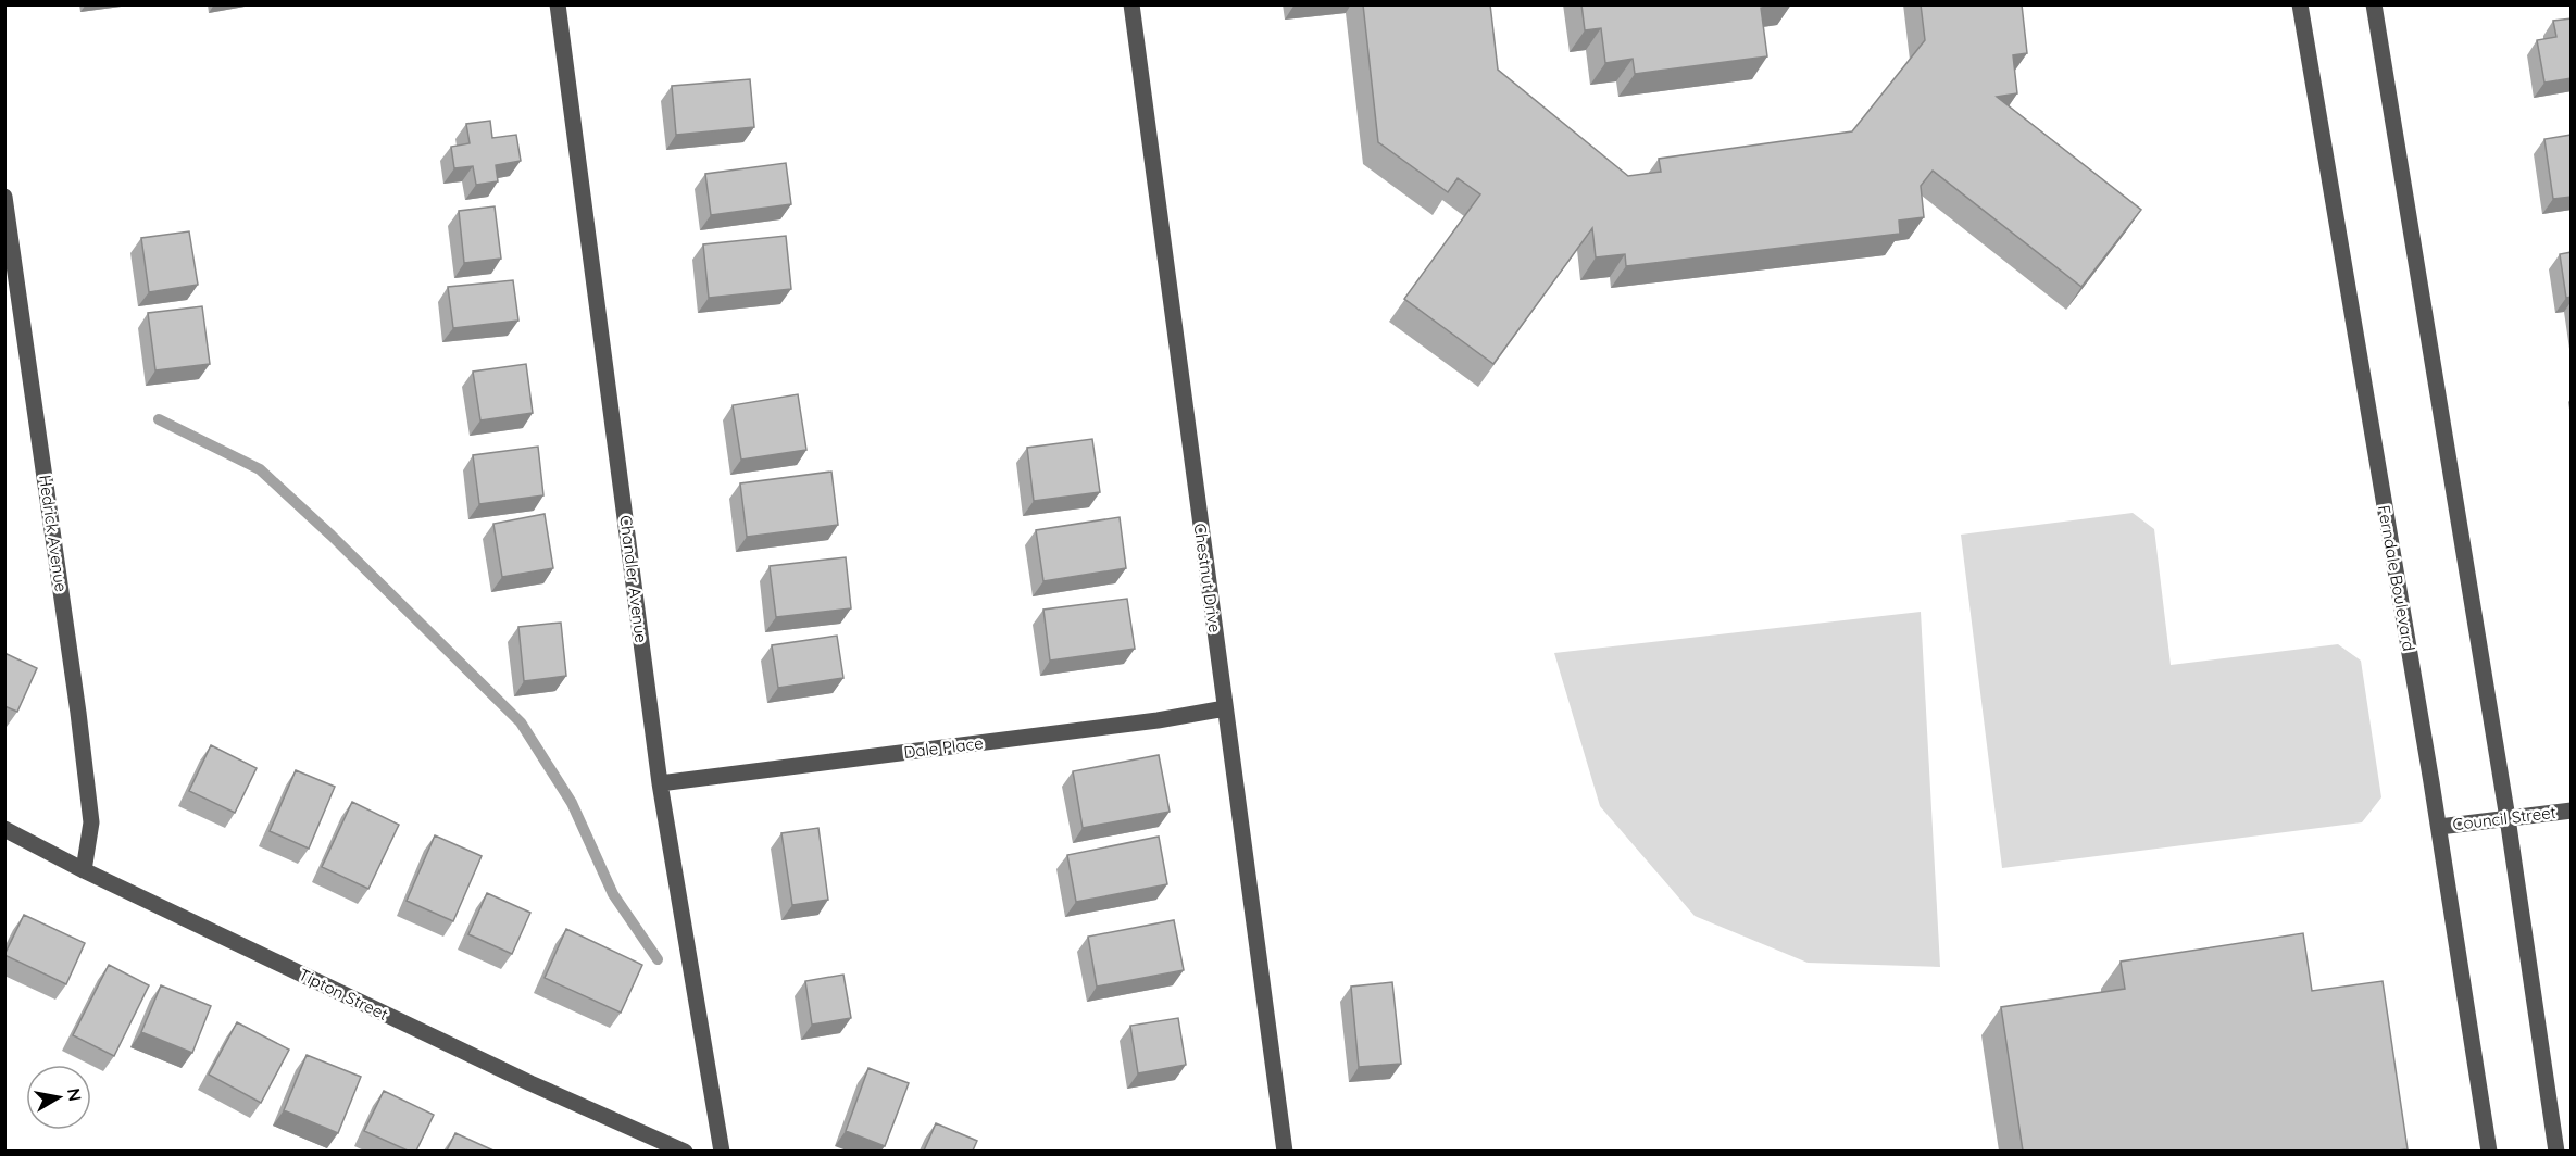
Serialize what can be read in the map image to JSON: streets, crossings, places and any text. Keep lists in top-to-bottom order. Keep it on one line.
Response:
{"streets":{"street":["Hedrick Avenue","Chestnut Drive","Ferndale Boulevard","Chandler Avenue","Dale Place","Council Street","Tipton Street"]},"crossings":[["Hedrick Avenue","Tipton Street"],["Chestnut Drive","Dale Place"],["Ferndale Boulevard","Council Street"],["Chandler Avenue","Dale Place"]],"north":"right"}
